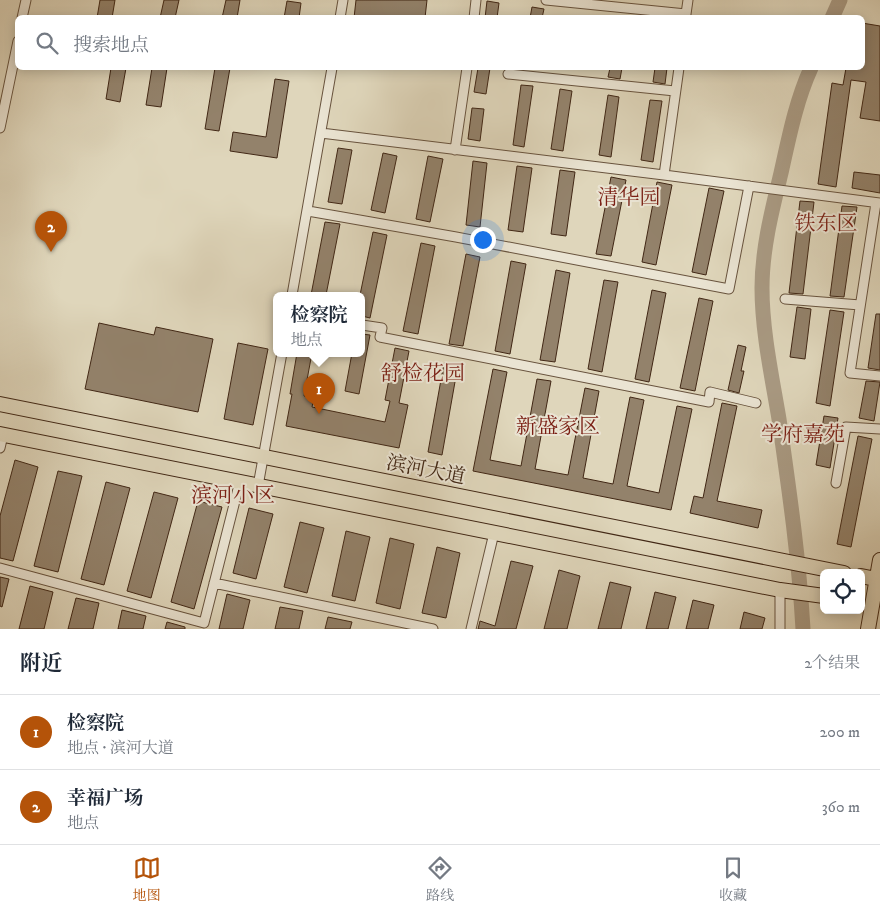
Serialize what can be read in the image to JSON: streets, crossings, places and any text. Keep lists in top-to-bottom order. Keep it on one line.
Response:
{"streets":{"main road":["滨河大道"]},"districts":["清华园","铁东区","舒检花园","新盛家区","学府嘉苑","滨河小区"],"page":{"search":"搜索地点","pins":["2","1"],"popup":["检察院","地点"],"heading":["附近","2个结果"],"list":[{"mark":"1","name":"检察院","note":"地点 · 滨河大道","value":"200 m"},{"mark":"2","name":"幸福广场","note":"地点","value":"360 m"}],"nav":["地图","路线","收藏"]}}
